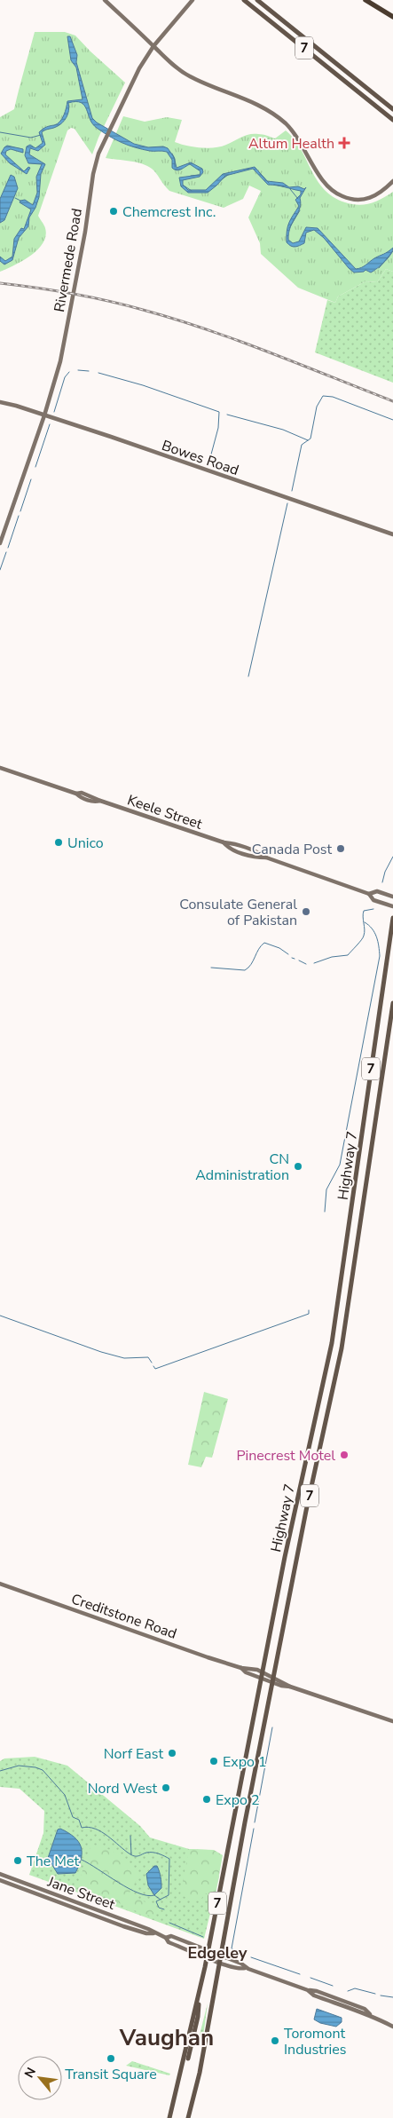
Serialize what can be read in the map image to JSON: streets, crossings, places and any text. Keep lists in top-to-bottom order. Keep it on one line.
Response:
{"streets":{"main road":["7","Highway 7"],"street":["Rivermede Road","Bowes Road","Keele Street","Creditstone Road","Jane Street"]},"crossings":[["Rivermede Road","Bowes Road"],["Highway 7","Creditstone Road"],["Highway 7","Jane Street"]],"districts":["Edgeley","Vaughan"],"places":{"health":["Altum Health"],"other":["Chemcrest Inc.","Unico","Canada Post","Consulate General of Pakistan","CN Administration","Pinecrest Motel","Norf East","Expo 1","Nord West","Expo 2","The Met","Toromont Industries","Transit Square"]},"north":"top left"}
